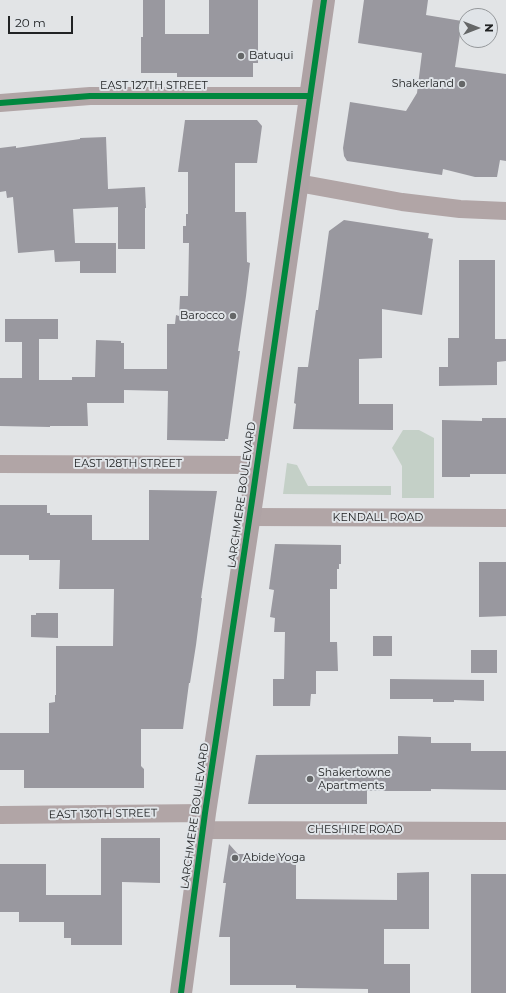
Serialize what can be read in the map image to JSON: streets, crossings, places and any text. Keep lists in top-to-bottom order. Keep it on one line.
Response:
{"streets":{"main road":["LARCHMERE BOULEVARD"],"street":["EAST 127TH STREET","EAST 128TH STREET","KENDALL ROAD","EAST 130TH STREET","CHESHIRE ROAD"]},"crossings":[["EAST 127TH STREET","LARCHMERE BOULEVARD"],["EAST 128TH STREET","LARCHMERE BOULEVARD"],["LARCHMERE BOULEVARD","KENDALL ROAD"],["LARCHMERE BOULEVARD","EAST 130TH STREET"],["LARCHMERE BOULEVARD","CHESHIRE ROAD"],["EAST 130TH STREET","CHESHIRE ROAD"]],"places":["Batuqui","Shakerland","Barocco","Shakertowne Apartments","Abide Yoga"],"scale_bar":"20 m","north":"right"}
